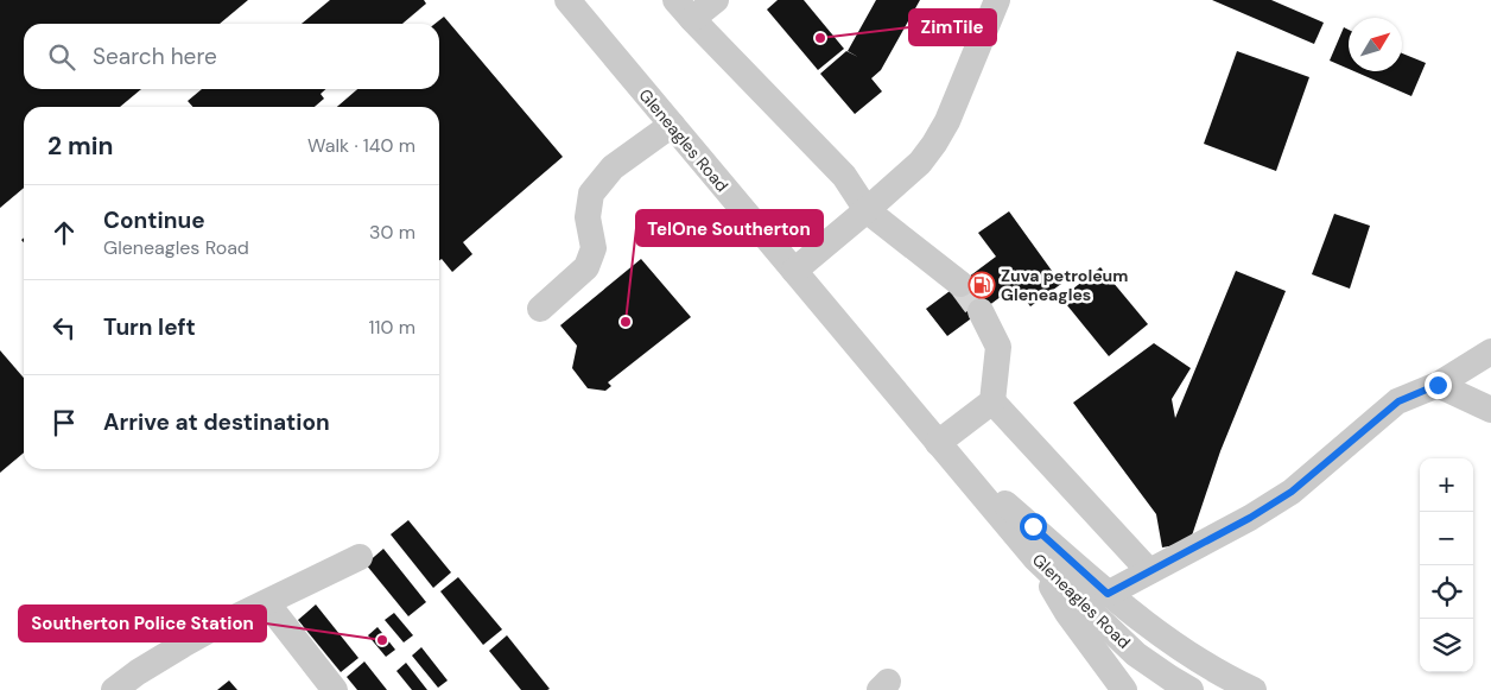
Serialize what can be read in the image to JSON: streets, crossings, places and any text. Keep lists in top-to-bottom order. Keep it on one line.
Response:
{"streets":{"street":["Gleneagles Road"]},"places":{"other":["ZimTile","TelOne Southerton","Southerton Police Station"],"fuel station":["Zuva petroleum Gleneagles"]},"north":"top right","page":{"search":"Search here","heading":["2 min","Walk · 140 m"],"list":[["Continue","Gleneagles Road","30 m"],["Turn left","110 m"],"Arrive at destination"],"map_buttons":["+","−"]}}
